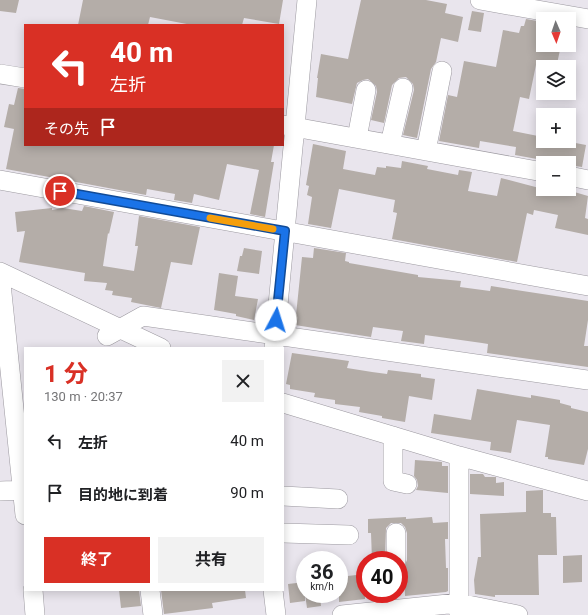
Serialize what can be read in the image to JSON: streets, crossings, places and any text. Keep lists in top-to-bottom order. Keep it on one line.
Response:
{"north":"bottom","page":{"map_buttons":["+","−"],"turn":["40 m","左折"],"then":"その先","heading":["1 分","130 m · 20:37"],"list":[{"name":"左折","value":"40 m"},{"name":"目的地に到着","value":"90 m"}],"buttons":["終了","共有"],"speed":"36 km/h","limit":"40"}}
